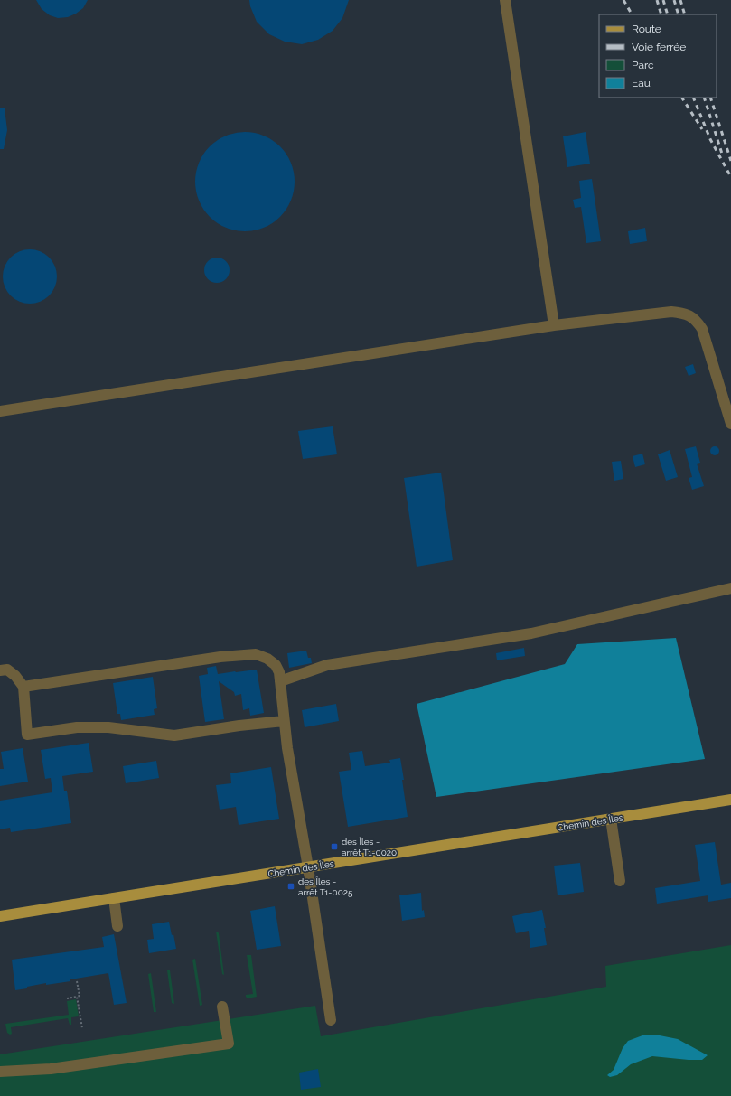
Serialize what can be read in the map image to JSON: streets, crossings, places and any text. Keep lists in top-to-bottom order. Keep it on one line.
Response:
{"streets":{"main road":["Chemin des Îles"]},"places":{"transit":["des Îles - arrêt T1-0020","des Îles - arrêt T1-0025"]},"legend":["Route","Voie ferrée","Parc","Eau"]}
